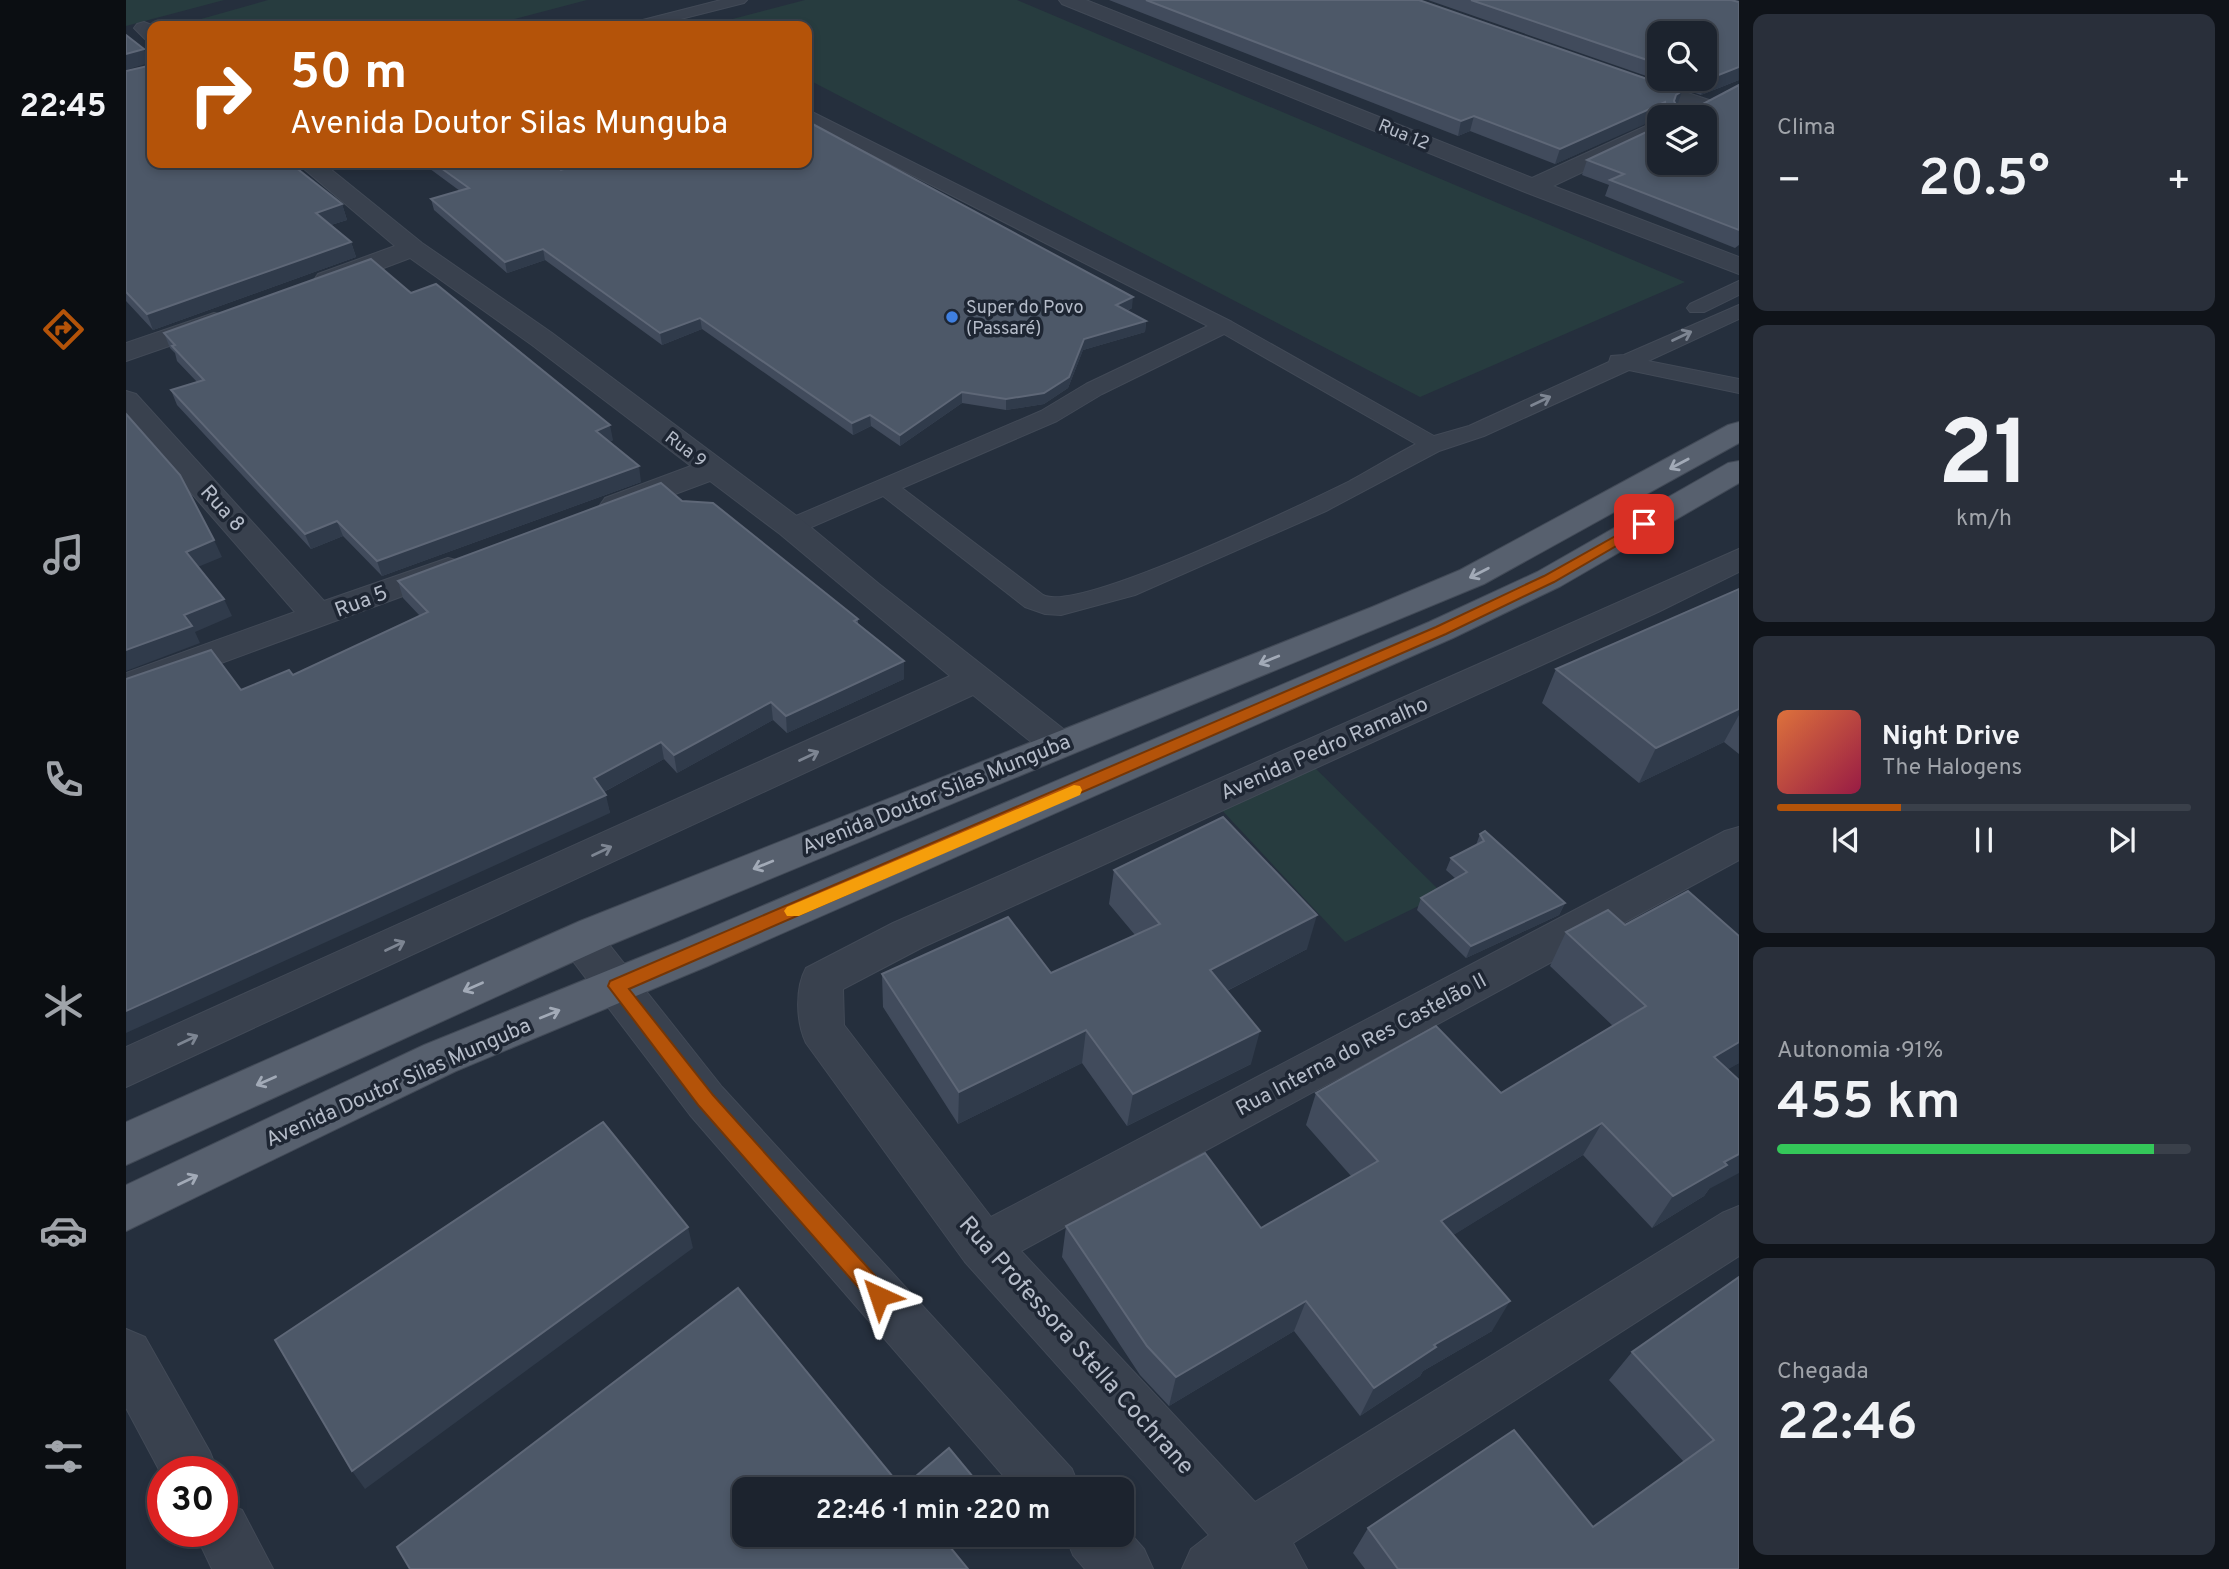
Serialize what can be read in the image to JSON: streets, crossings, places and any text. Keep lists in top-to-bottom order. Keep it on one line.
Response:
{"streets":{"main road":["Avenida Doutor Silas Munguba"],"street":["Rua 12","Rua 9","Rua 8","Rua 5","Avenida Pedro Ramalho","Rua Interna do Res Castelão II","Rua Professora Stella Cochrane"]},"crossings":[["Rua 9","Avenida Doutor Silas Munguba"],["Rua 8","Rua 5"],["Avenida Pedro Ramalho","Rua Professora Stella Cochrane"],["Rua Interna do Res Castelão II","Rua Professora Stella Cochrane"]],"places":["Super do Povo (Passaré)"],"page":{"tabs":"22:45","tile":["Clima",["21","km/h"],["Autonomia · 91%","455 km"],["Chegada","22:46"]],"turn":["50 m","Avenida Doutor Silas Munguba"],"heat":["−","20.5°","+"],"song":["Night Drive","The Halogens"],"limit":"30","trip":"22:46 · 1 min · 220 m"}}
